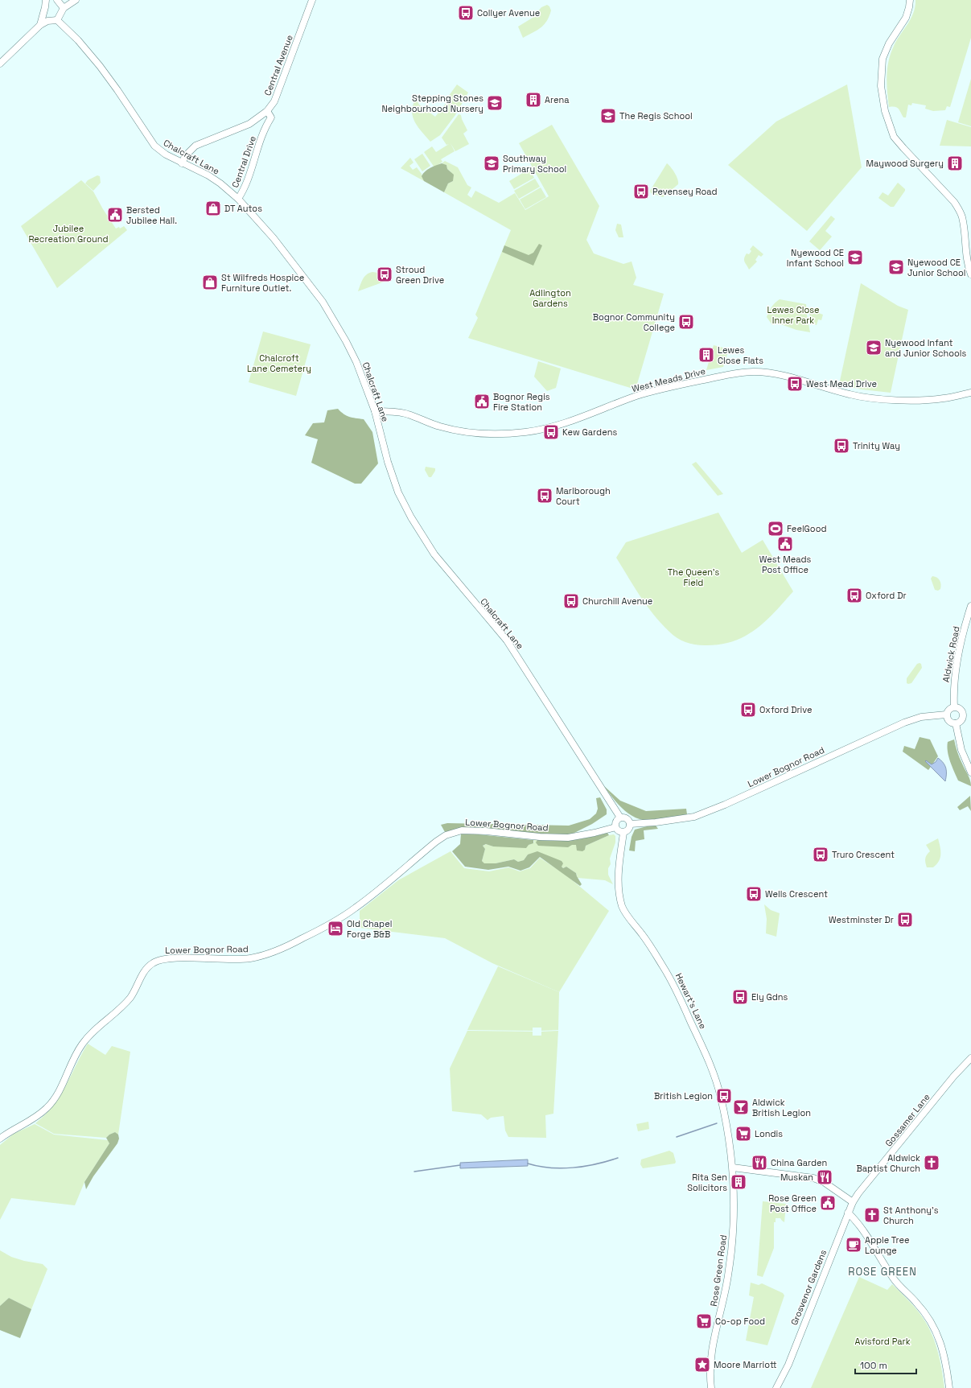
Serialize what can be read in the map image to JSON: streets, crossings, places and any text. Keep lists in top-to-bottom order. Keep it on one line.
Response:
{"streets":{"street":["Central Avenue","Chalcraft Lane","Central Drive","West Meads Drive","Aldwick Road","Lower Bognor Road","Hewart's Lane","Gossamer Lane","Rose Green Road","Grosvenor Gardens"]},"crossings":[["Central Avenue","Chalcraft Lane"],["Central Avenue","Central Drive"],["Chalcraft Lane","Central Drive"],["Chalcraft Lane","West Meads Drive"],["Chalcraft Lane","Lower Bognor Road"],["Chalcraft Lane","Hewart's Lane"],["Aldwick Road","Lower Bognor Road"],["Lower Bognor Road","Hewart's Lane"],["Hewart's Lane","Rose Green Road"],["Gossamer Lane","Grosvenor Gardens"]],"districts":["ROSE GREEN"],"parks":["Jubilee Recreation Ground","Adlington Gardens","Lewes Close Inner Park","Chalcroft Lane Cemetery","The Queen's Field","Avisford Park"],"places":{"bus stop":["Collyer Avenue","Pevensey Road","Stroud Green Drive","Bognor Community College","West Mead Drive","Kew Gardens","Trinity Way","Marlborough Court","Oxford Dr","Churchill Avenue","Oxford Drive","Truro Crescent","Wells Crescent","Westminster Dr","Ely Gdns","British Legion"],"building":["Arena","Maywood Surgery","Lewes Close Flats","Rita Sen Solicitors"],"school or university":["Stepping Stones Neighbourhood Nursery","The Regis School","Southway Primary School","Nyewood CE Infant School","Nyewood CE Junior School","Nyewood Infant and Junior Schools"],"shop":["DT Autos","St Wilfreds Hospice Furniture Outlet."],"public building":["Bersted Jubilee Hall.","Bognor Regis Fire Station","West Meads Post Office","Rose Green Post Office"],"sports":["FeelGood"],"hotel":["Old Chapel Forge B&B"],"bar":["Aldwick British Legion"],"supermarket":["Londis","Co-op Food"],"restaurant":["China Garden","Muskan"],"church":["Aldwick Baptist Church","St Anthony’s Church"],"cafe":["Apple Tree Lounge"],"place":["Moore Marriott"]},"scale_bar":"100 m"}
